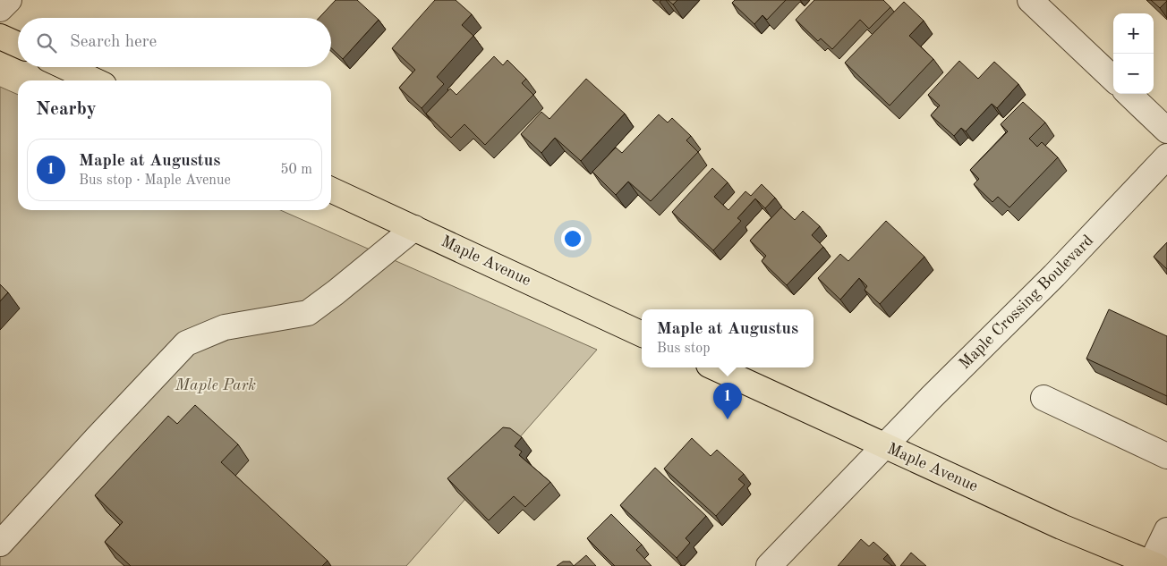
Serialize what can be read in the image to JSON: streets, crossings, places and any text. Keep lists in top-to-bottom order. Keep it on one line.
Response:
{"streets":{"main road":["Maple Avenue"],"street":["Maple Crossing Boulevard"]},"crossings":[["Maple Avenue","Maple Crossing Boulevard"]],"parks":["Maple Park"],"page":{"map_buttons":["+","−"],"search":"Search here","heading":"Nearby","list":[{"mark":"1","name":"Maple at Augustus","note":"Bus stop · Maple Avenue","value":"50 m"}],"popup":["Maple at Augustus","Bus stop"],"pins":"1"}}
